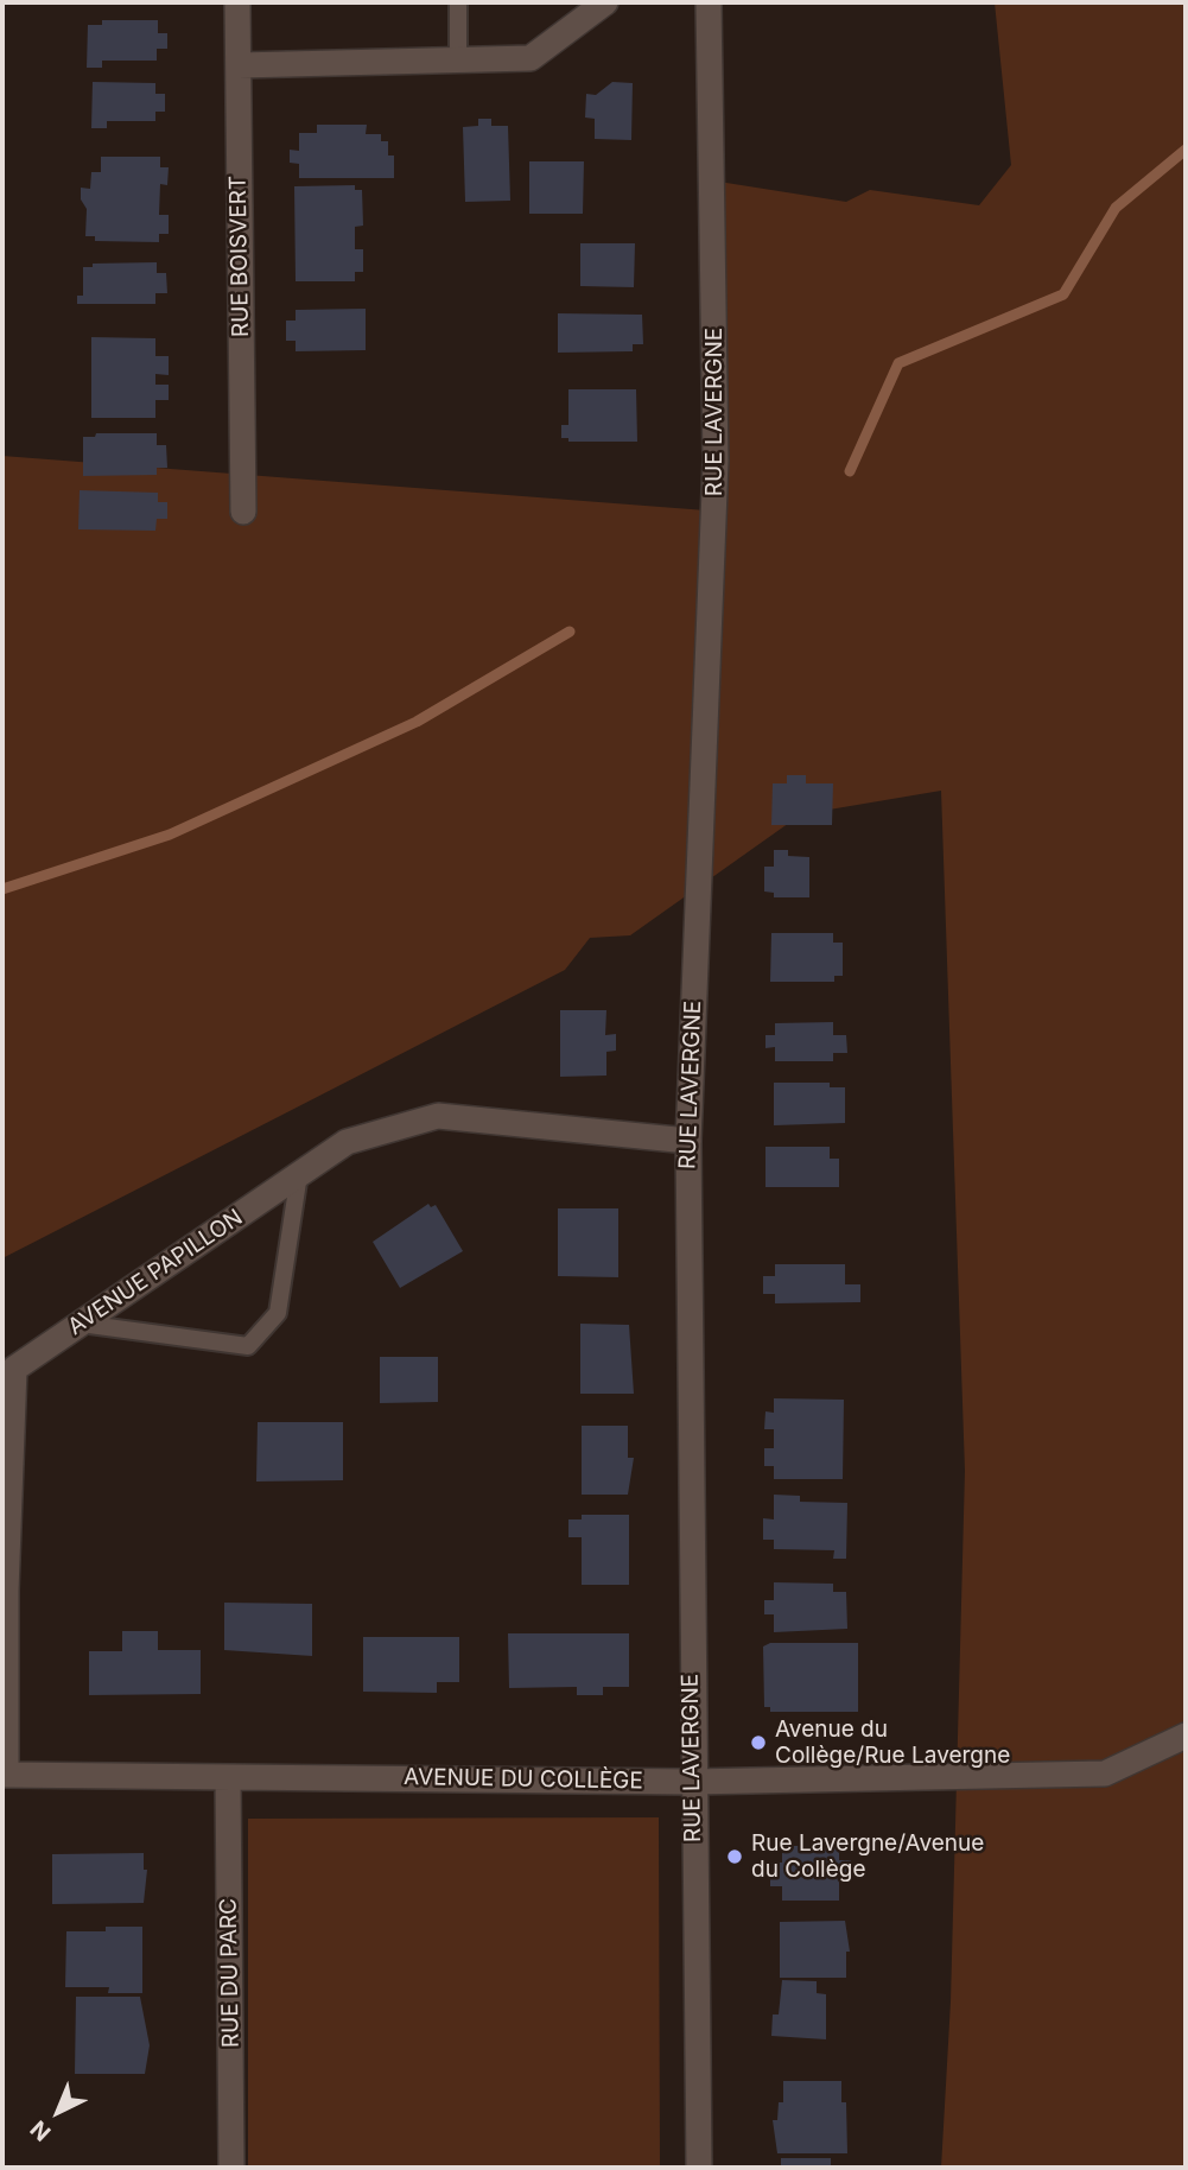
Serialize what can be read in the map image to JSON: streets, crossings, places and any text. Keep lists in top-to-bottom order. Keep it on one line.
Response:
{"streets":{"street":["RUE BOISVERT","RUE LAVERGNE","AVENUE PAPILLON","AVENUE DU COLLÈGE","RUE DU PARC"]},"crossings":[["RUE LAVERGNE","AVENUE PAPILLON"],["RUE LAVERGNE","AVENUE DU COLLÈGE"],["AVENUE PAPILLON","AVENUE DU COLLÈGE"],["AVENUE DU COLLÈGE","RUE DU PARC"]],"places":["Avenue du Collège/Rue Lavergne","Rue Lavergne/Avenue du Collège"],"north":"bottom left"}
